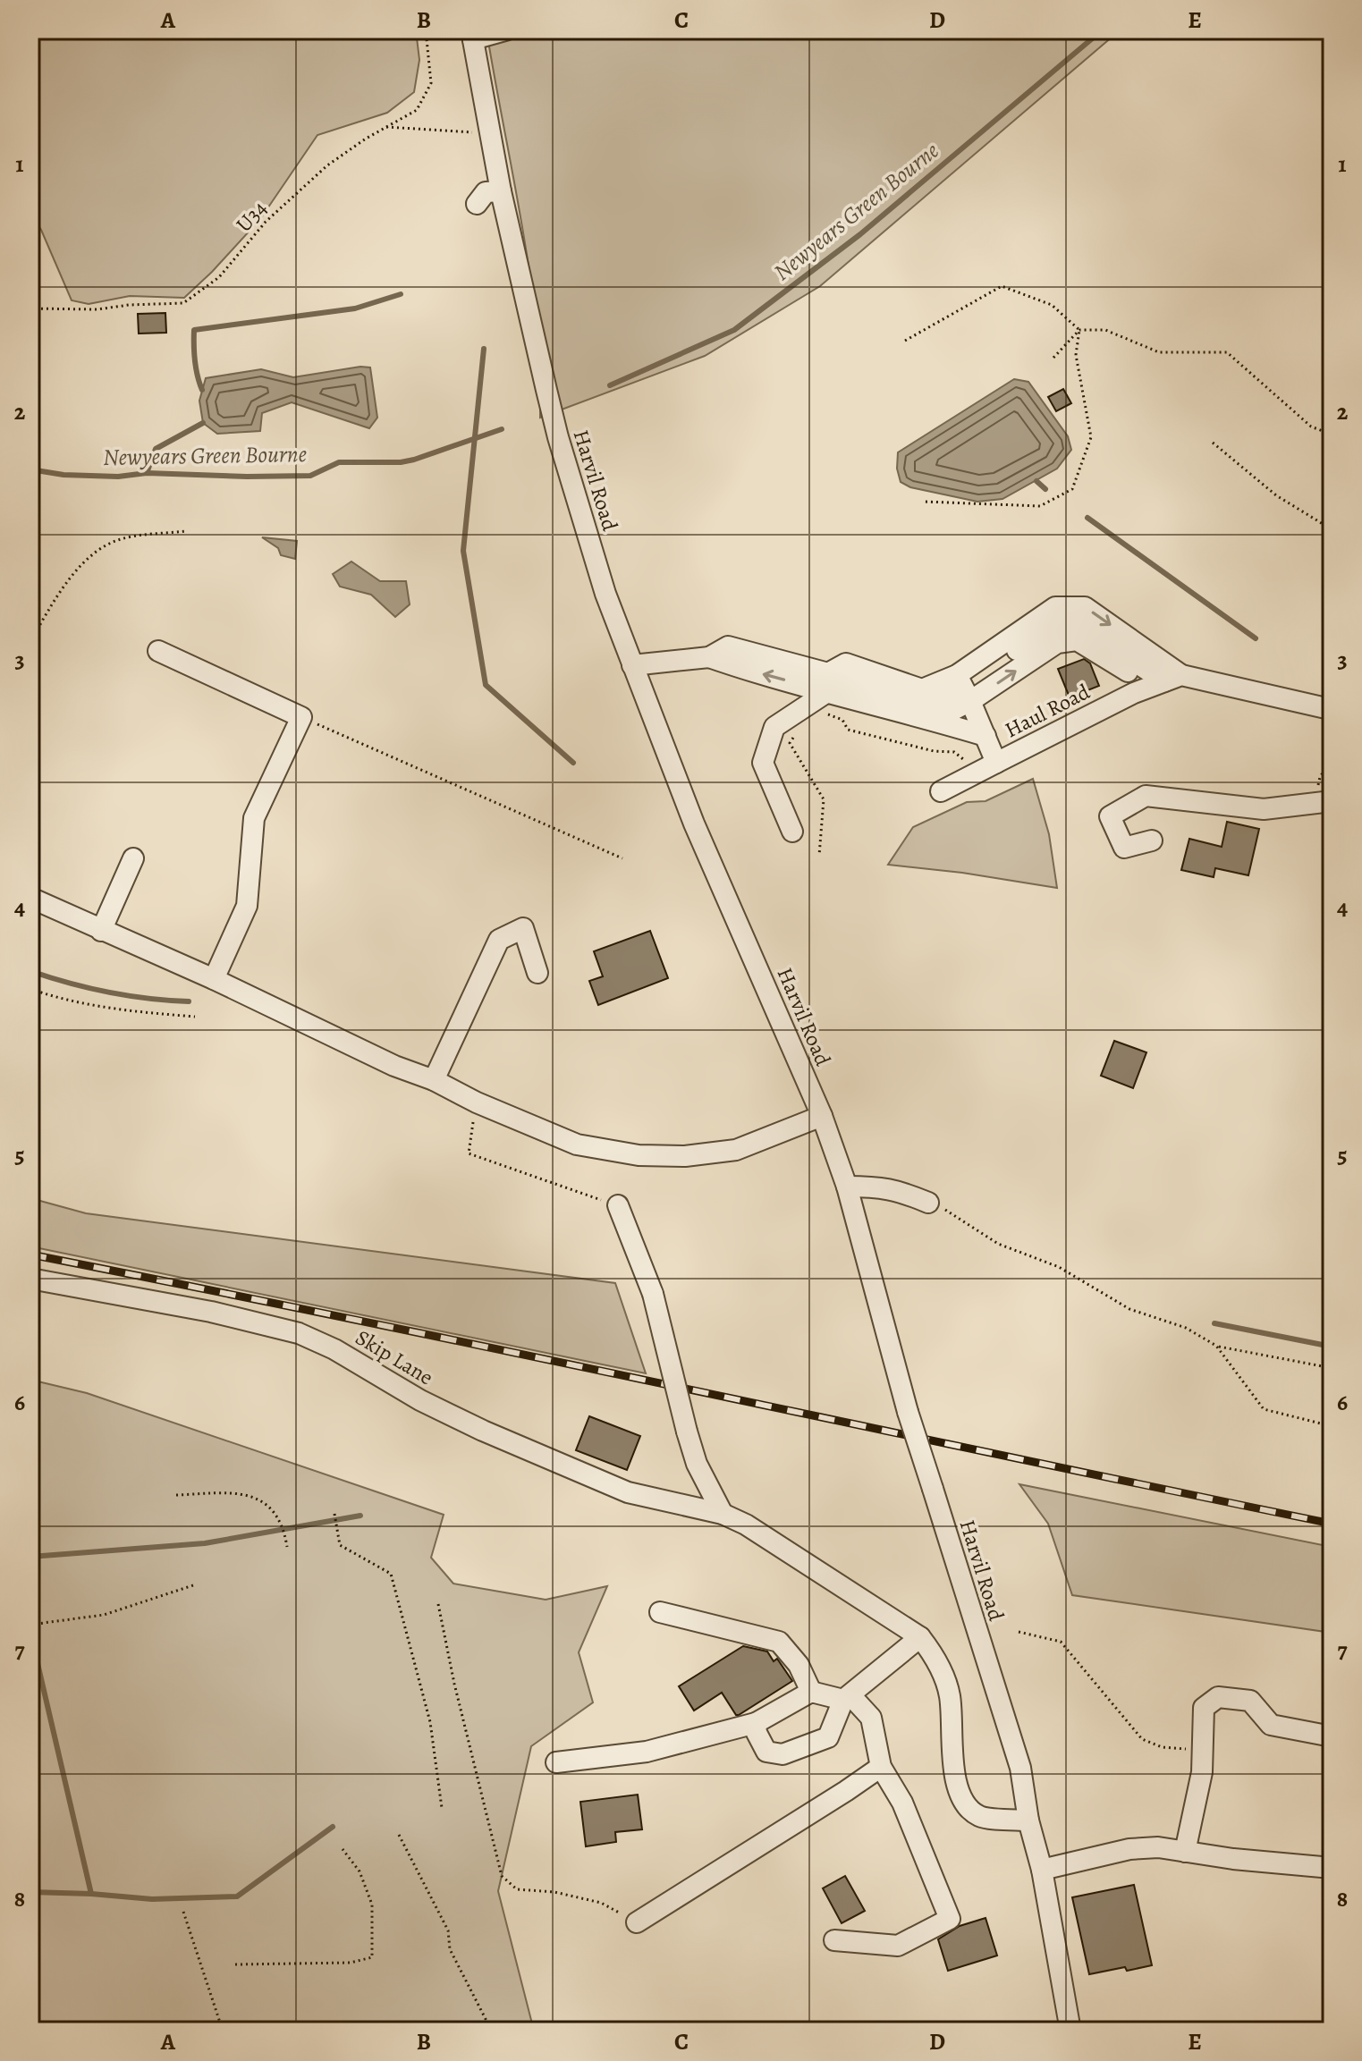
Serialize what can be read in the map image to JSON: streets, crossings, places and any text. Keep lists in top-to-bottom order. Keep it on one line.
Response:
{"streets":{"street":["Harvil Road","Haul Road","Skip Lane"],"path":["U34"]},"water":["Newyears Green Bourne"],"grid":{"columns":["A","B","C","D","E"],"rows":["1","2","3","4","5","6","7","8"]}}
